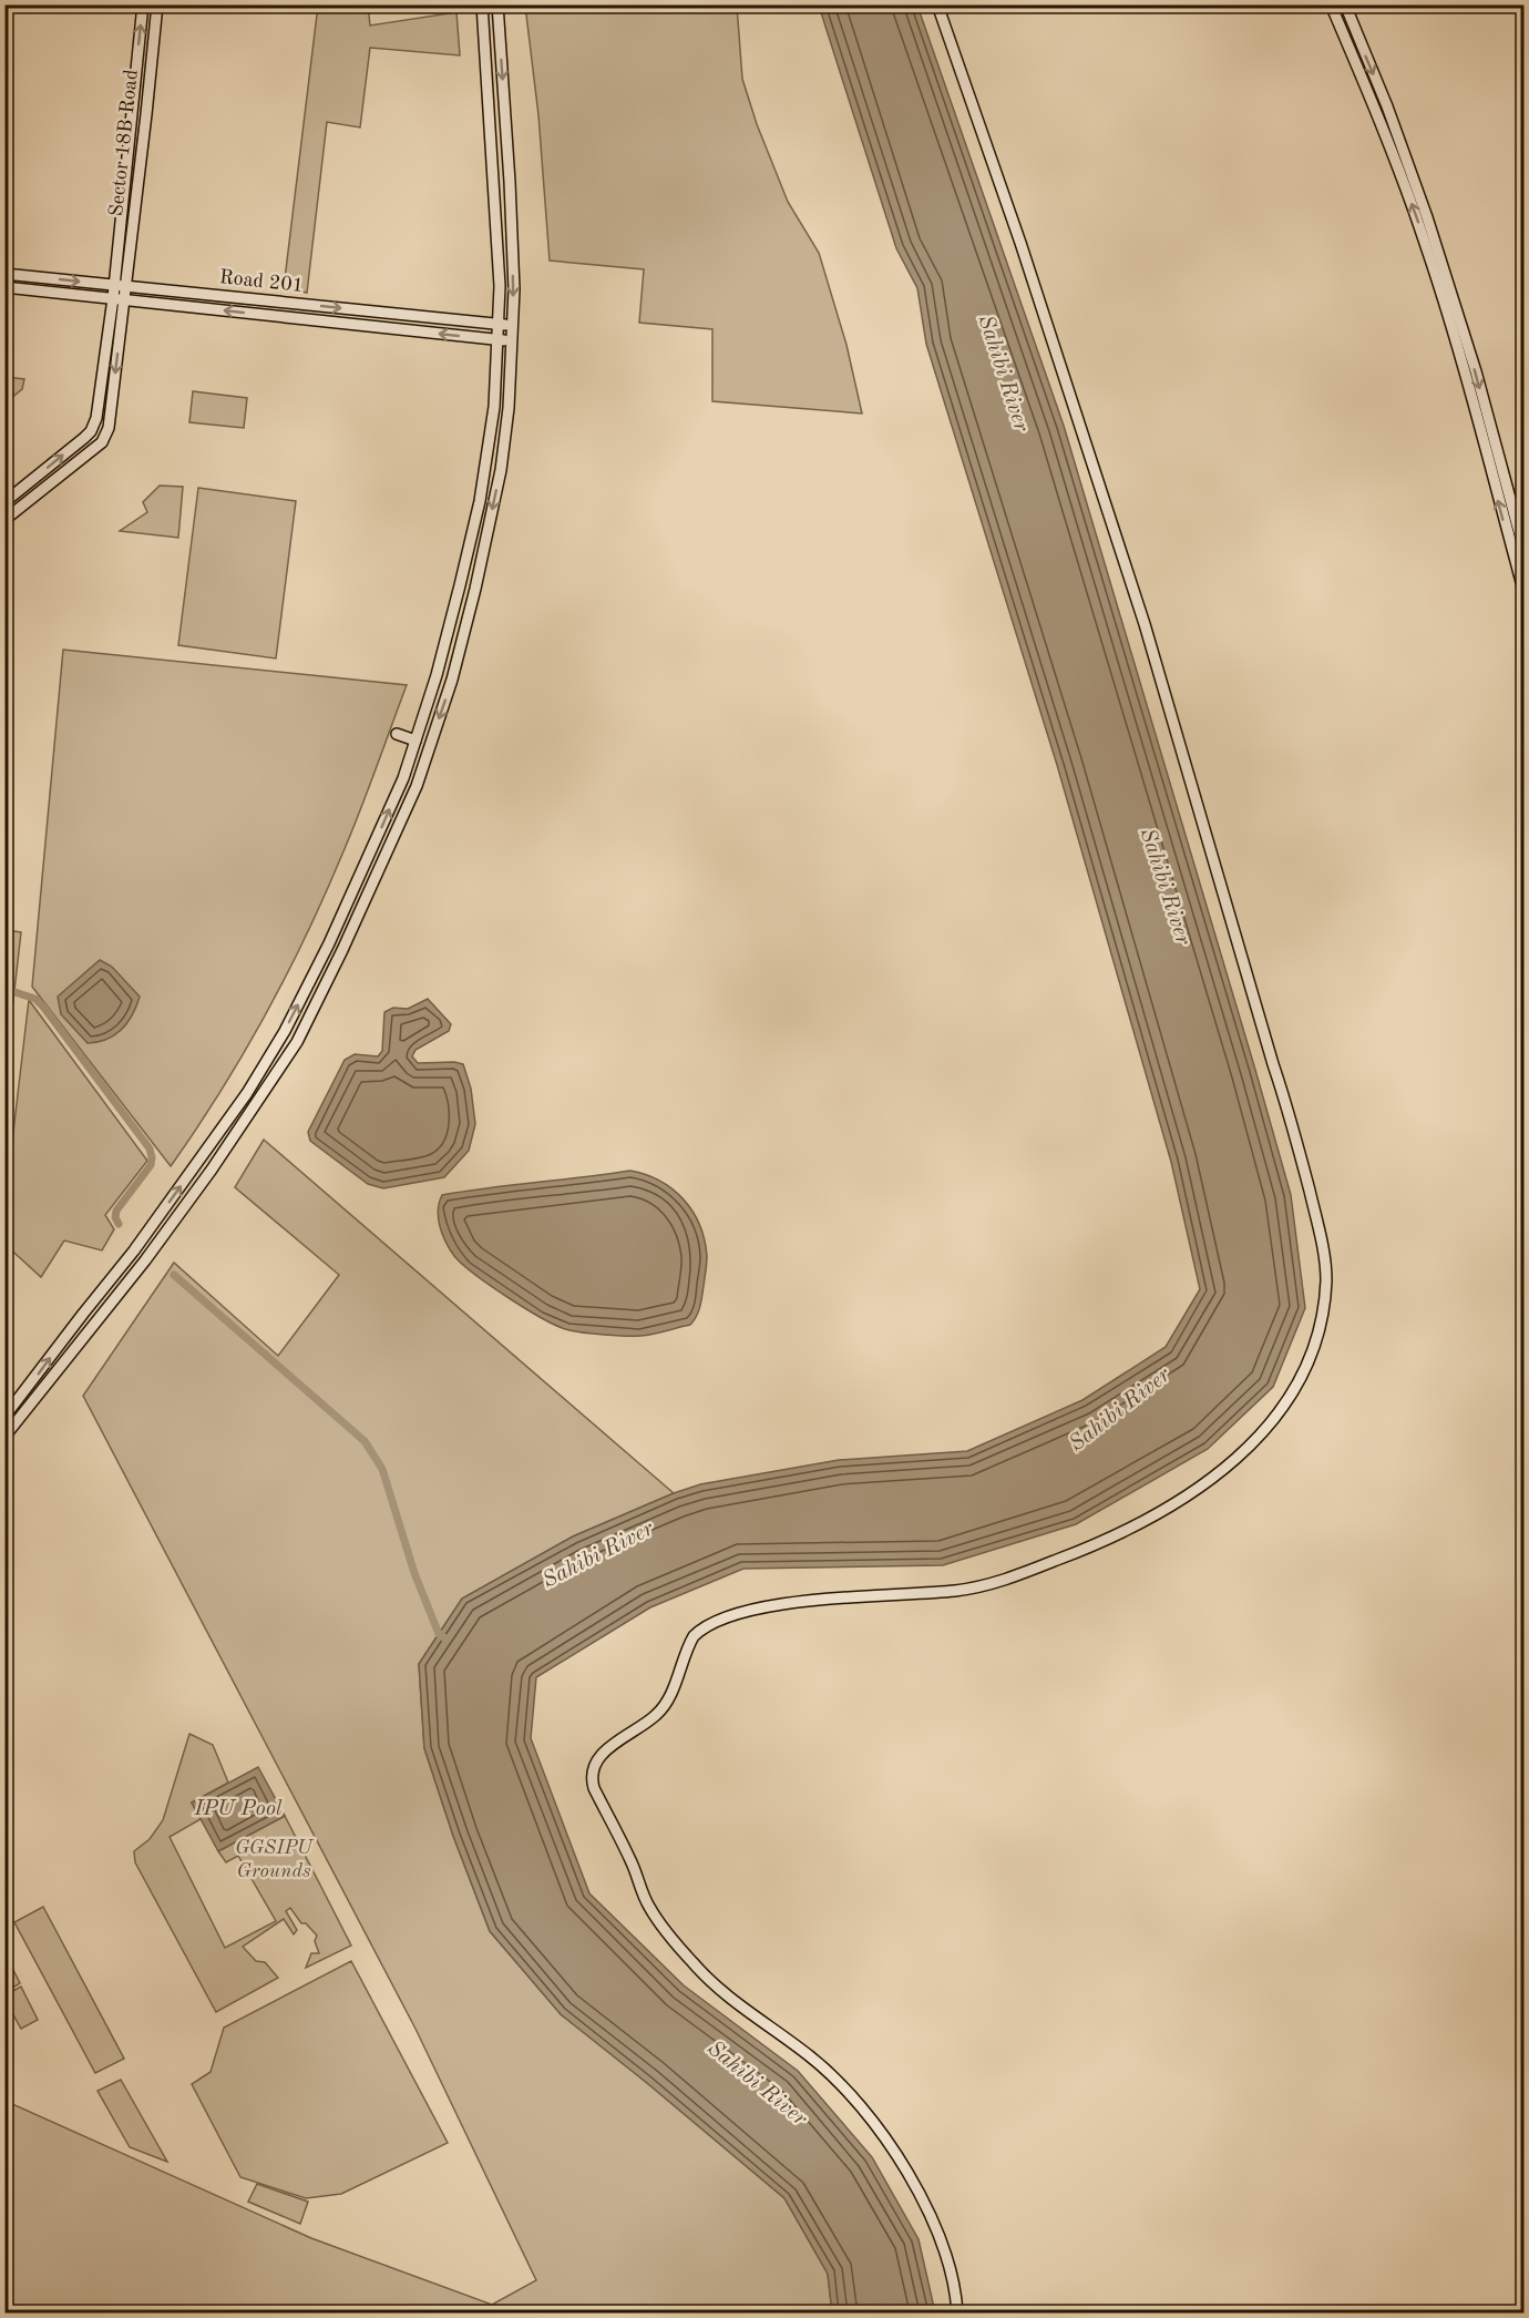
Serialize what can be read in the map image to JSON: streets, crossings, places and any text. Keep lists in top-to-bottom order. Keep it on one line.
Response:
{"streets":{"street":["Sector 18B Road","Road 201"]},"crossings":[["Sector 18B Road","Road 201"]],"water":["Sahibi River","IPU Pool"],"parks":["GGSIPU Grounds"]}
